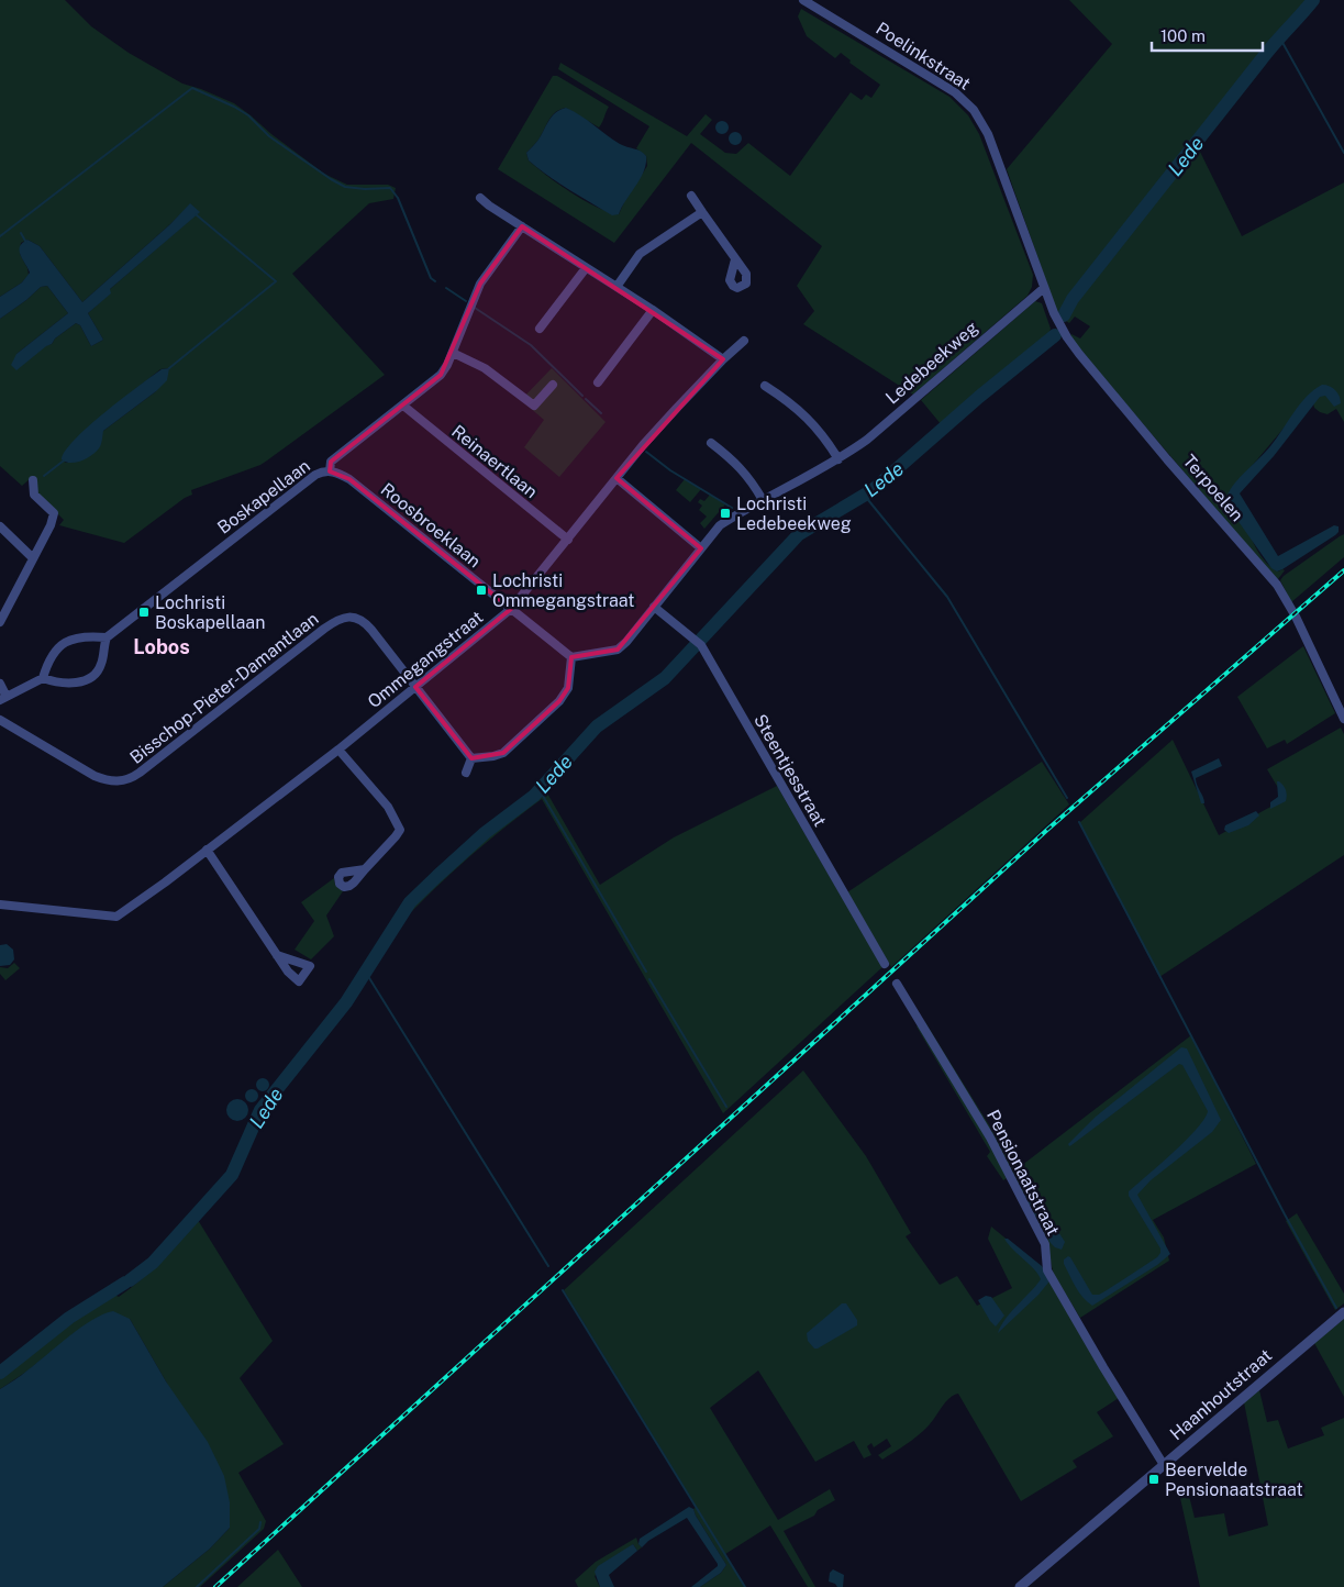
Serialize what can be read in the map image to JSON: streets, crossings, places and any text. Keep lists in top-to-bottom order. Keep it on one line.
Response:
{"streets":{"street":["Poelinkstraat","Ledebeekweg","Reinaertlaan","Terpoelen","Boskapellaan","Roosbroeklaan","Ommegangstraat","Bisschop-Pieter-Damantlaan","Steentjesstraat","Pensionaatstraat","Haanhoutstraat"]},"crossings":[["Poelinkstraat","Ledebeekweg"],["Poelinkstraat","Terpoelen"],["Ledebeekweg","Terpoelen"],["Ledebeekweg","Roosbroeklaan"],["Ledebeekweg","Steentjesstraat"],["Reinaertlaan","Boskapellaan"],["Reinaertlaan","Ommegangstraat"],["Boskapellaan","Roosbroeklaan"],["Roosbroeklaan","Ommegangstraat"],["Ommegangstraat","Bisschop-Pieter-Damantlaan"],["Pensionaatstraat","Haanhoutstraat"]],"districts":["Lobos"],"water":["Lede"],"places":{"transit":["Lochristi Ledebeekweg","Lochristi Ommegangstraat","Lochristi Boskapellaan","Beervelde Pensionaatstraat"]},"scale_bar":"100 m"}
